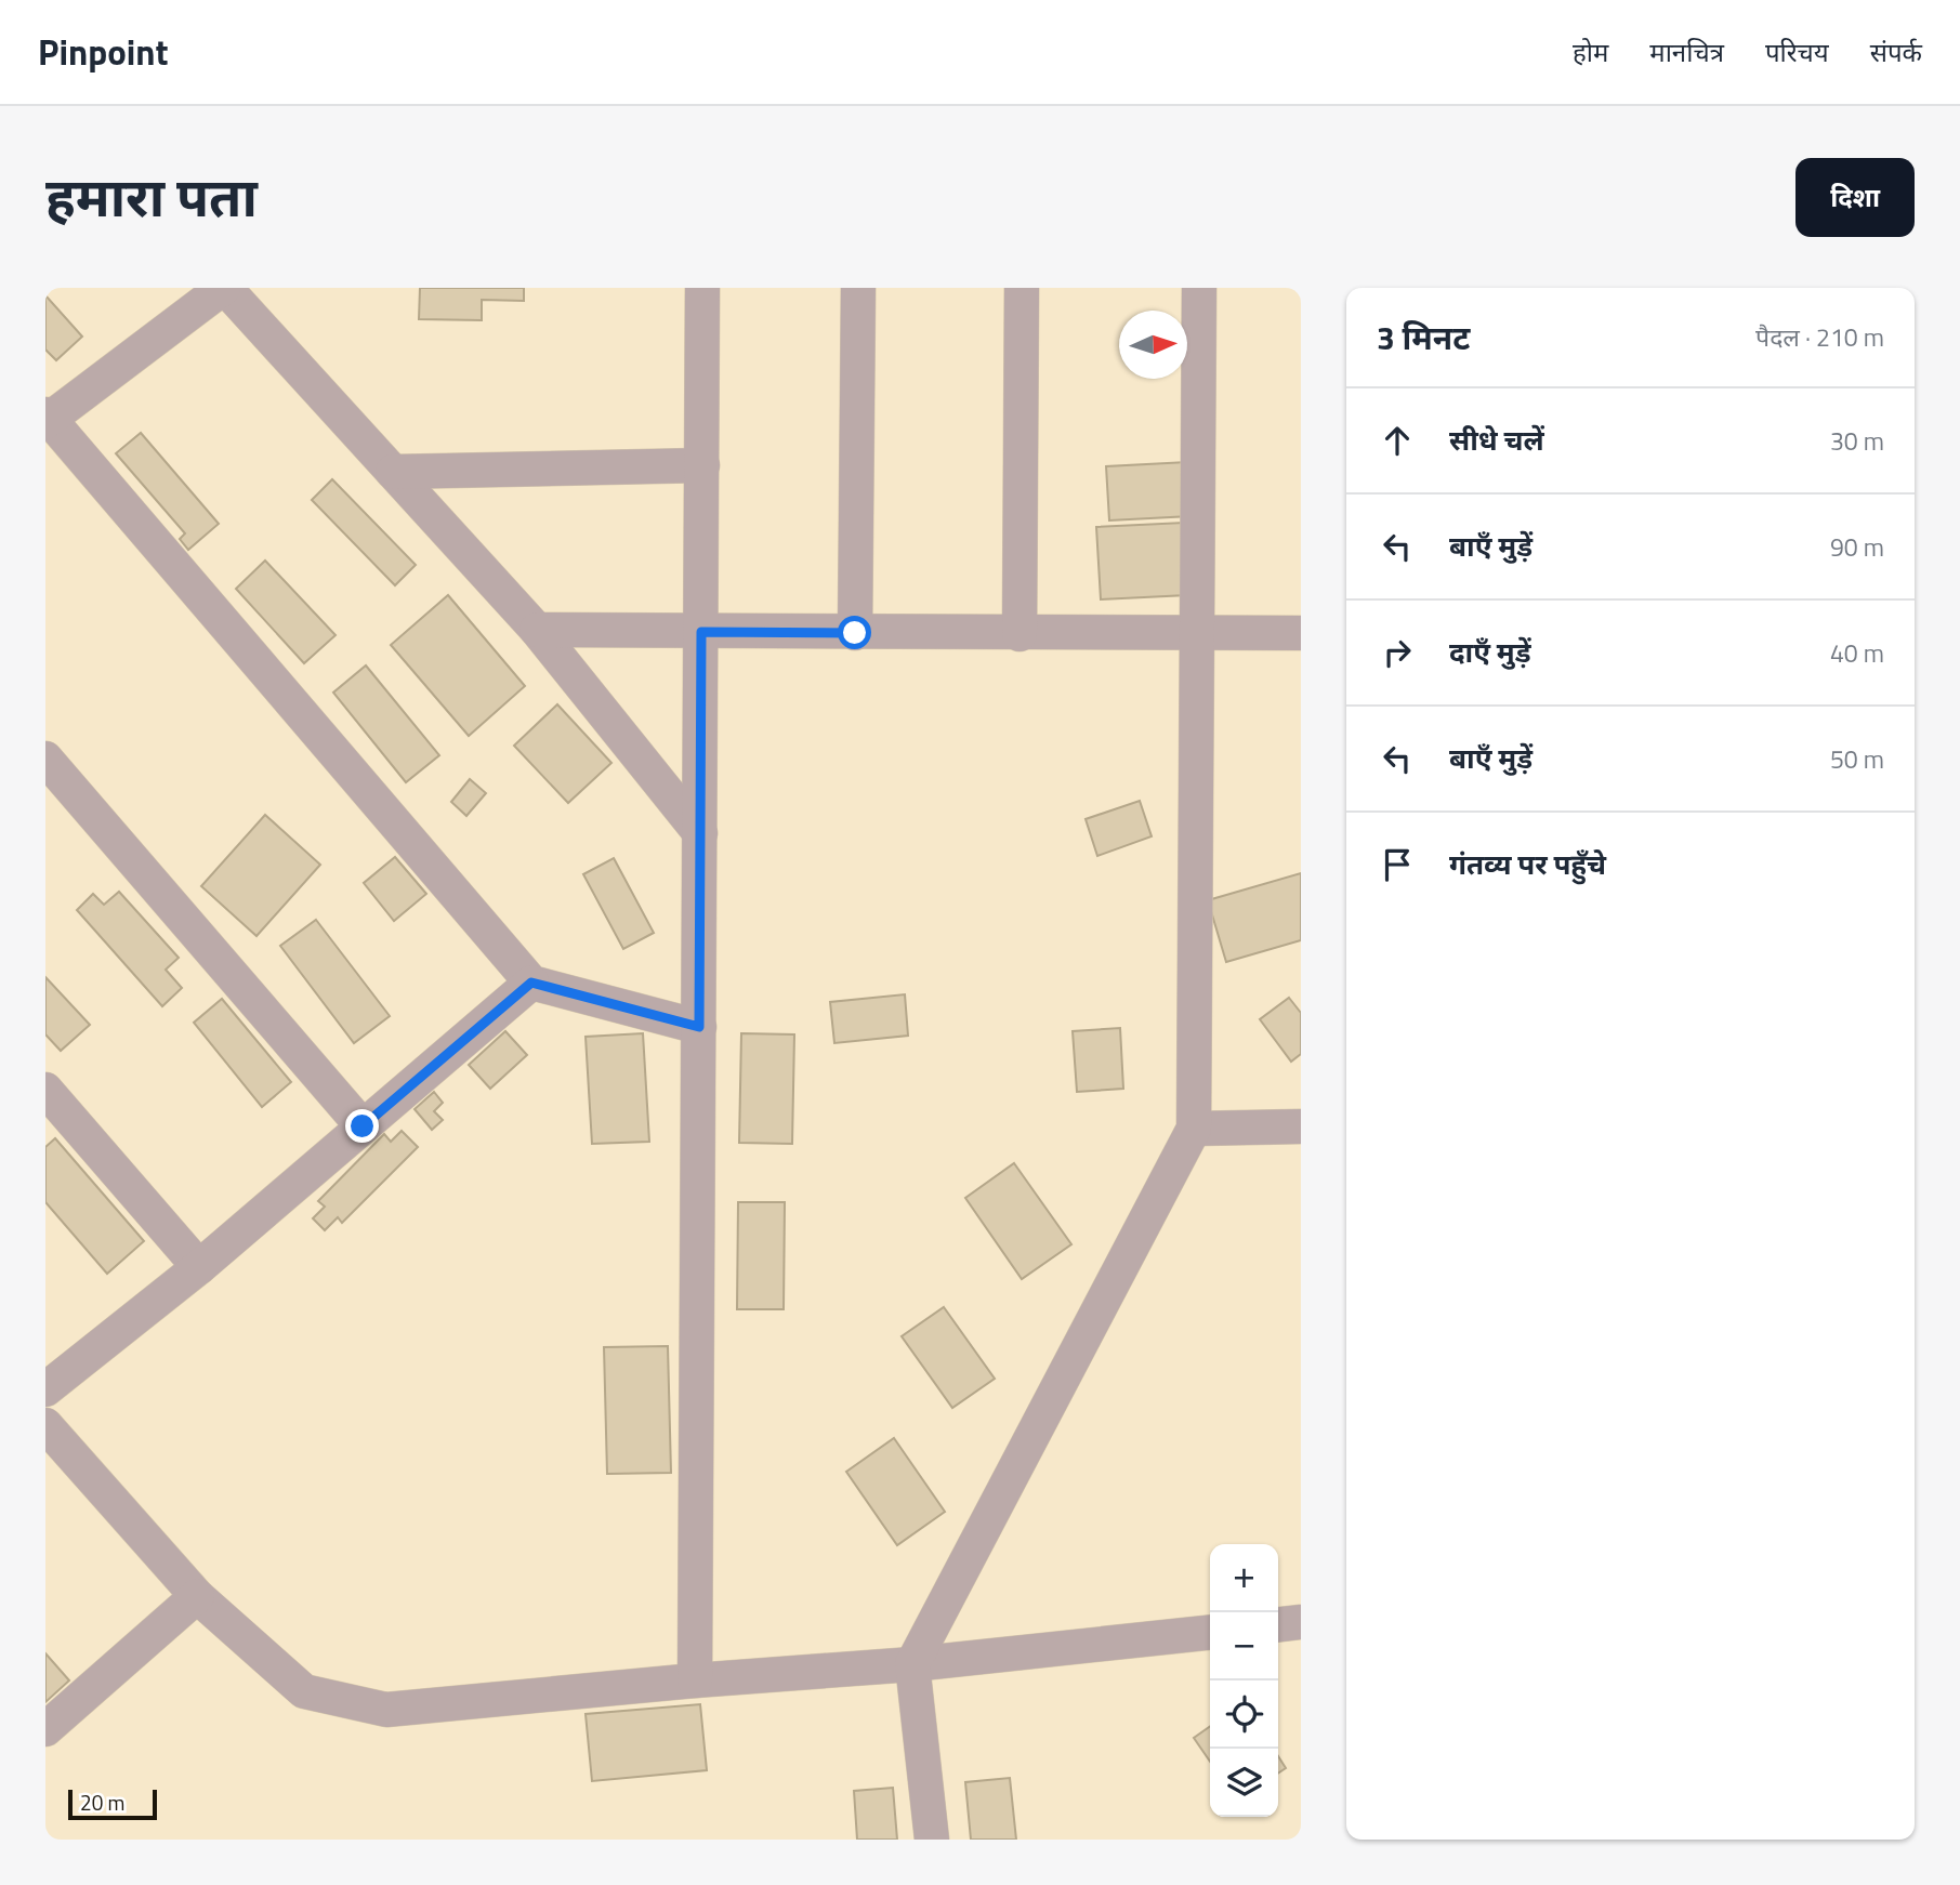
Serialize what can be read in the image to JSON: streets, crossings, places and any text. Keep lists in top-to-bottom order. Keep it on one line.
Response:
{"scale_bar":"20 m","north":"right","page":{"header":"Pinpoint","nav":["होम","मानचित्र","परिचय","संपर्क"],"title":"हमारा पता","buttons":"दिशा","heading":["3 मिनट","पैदल · 210 m"],"list":[["सीधे चलें","30 m"],["बाएँ मुड़ें","90 m"],["दाएँ मुड़ें","40 m"],["बाएँ मुड़ें","50 m"],"गंतव्य पर पहुँचे"],"map_buttons":["+","−"],"scale":"20 m"}}
